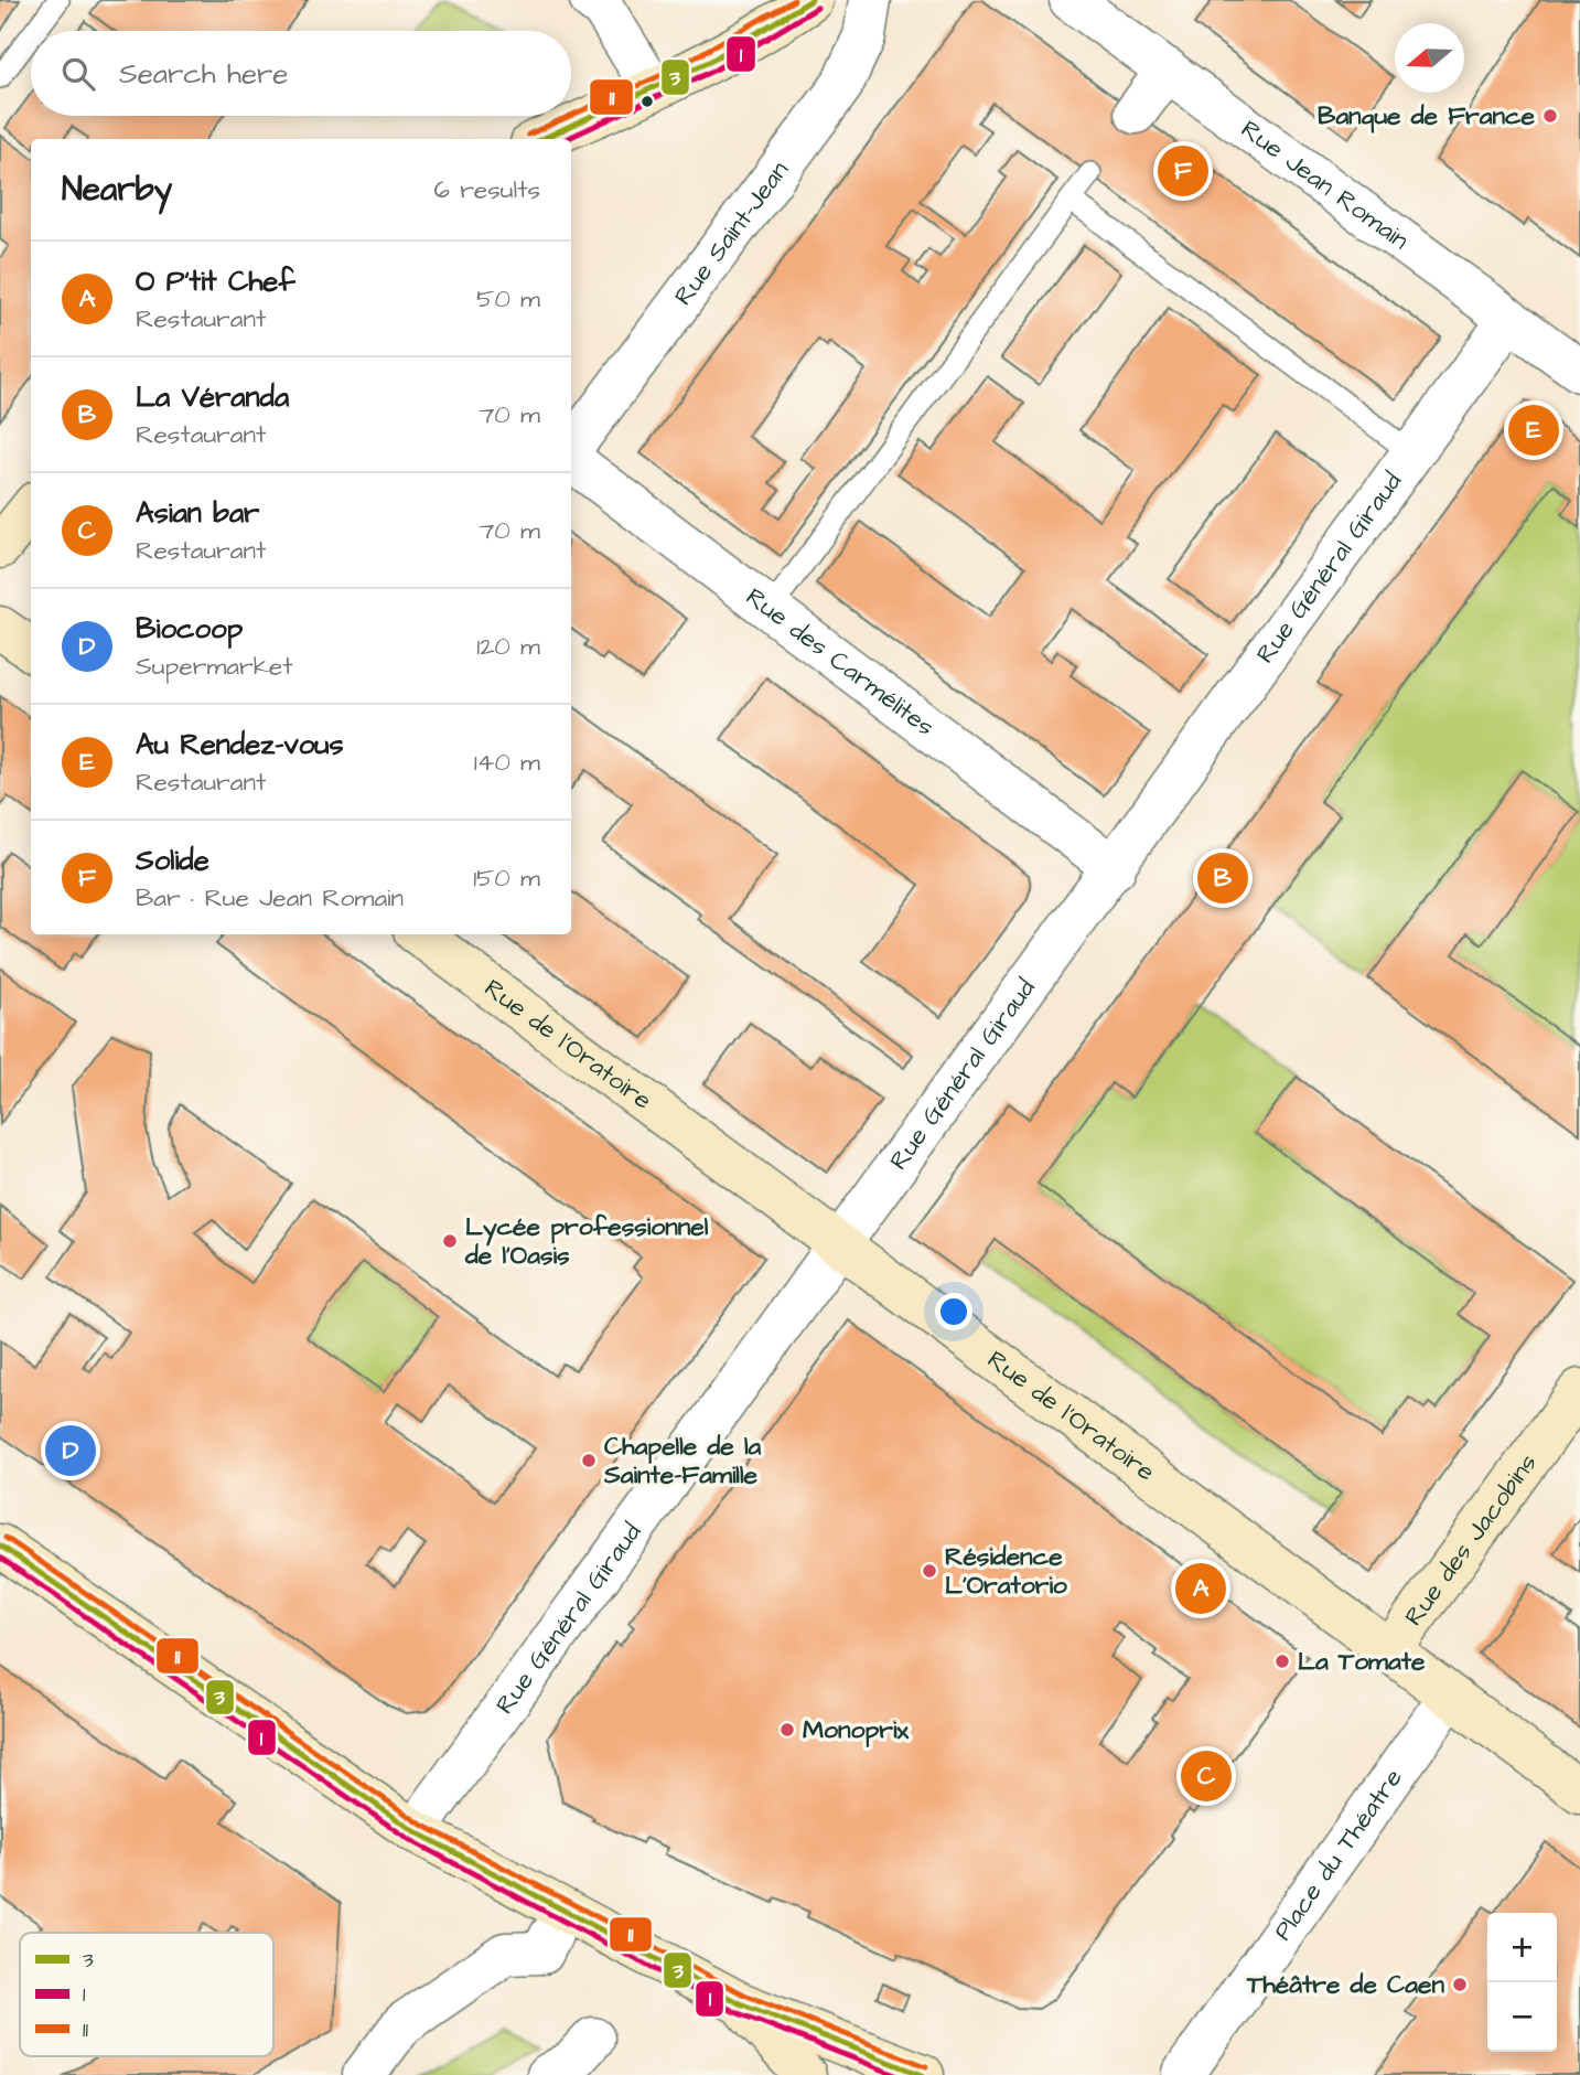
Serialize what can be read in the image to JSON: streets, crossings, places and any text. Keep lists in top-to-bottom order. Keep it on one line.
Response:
{"streets":{"street":["Rue Jean Romain","Rue Saint-Jean","Rue Général Giraud","Rue des Carmélites","Rue de l'Oratoire","Rue des Jacobins","Place du Théatre"]},"crossings":[["Rue Jean Romain","Rue Général Giraud"],["Rue Général Giraud","Rue des Carmélites"],["Rue Général Giraud","Rue de l'Oratoire"],["Rue de l'Oratoire","Rue des Jacobins"]],"places":["Banque de France","Lycée professionnel de l'Oasis","Chapelle de la Sainte-Famille","Résidence L'Oratorio","La Tomate","Monoprix","Théâtre de Caen"],"lines":["transit line 3","transit line 11","transit line 1"],"legend":["3","1","11"],"north":"left","page":{"search":"Search here","heading":["Nearby","6 results"],"pins":["F","E","B","D","A","C"],"list":[{"mark":"A","name":"O P'tit Chef","note":"Restaurant","value":"50 m"},{"mark":"B","name":"La Véranda","note":"Restaurant","value":"70 m"},{"mark":"C","name":"Asian bar","note":"Restaurant","value":"70 m"},{"mark":"D","name":"Biocoop","note":"Supermarket","value":"120 m"},{"mark":"E","name":"Au Rendez-vous","note":"Restaurant","value":"140 m"},{"mark":"F","name":"Solide","note":"Bar · Rue Jean Romain","value":"150 m"}],"map_buttons":["+","−"]}}
